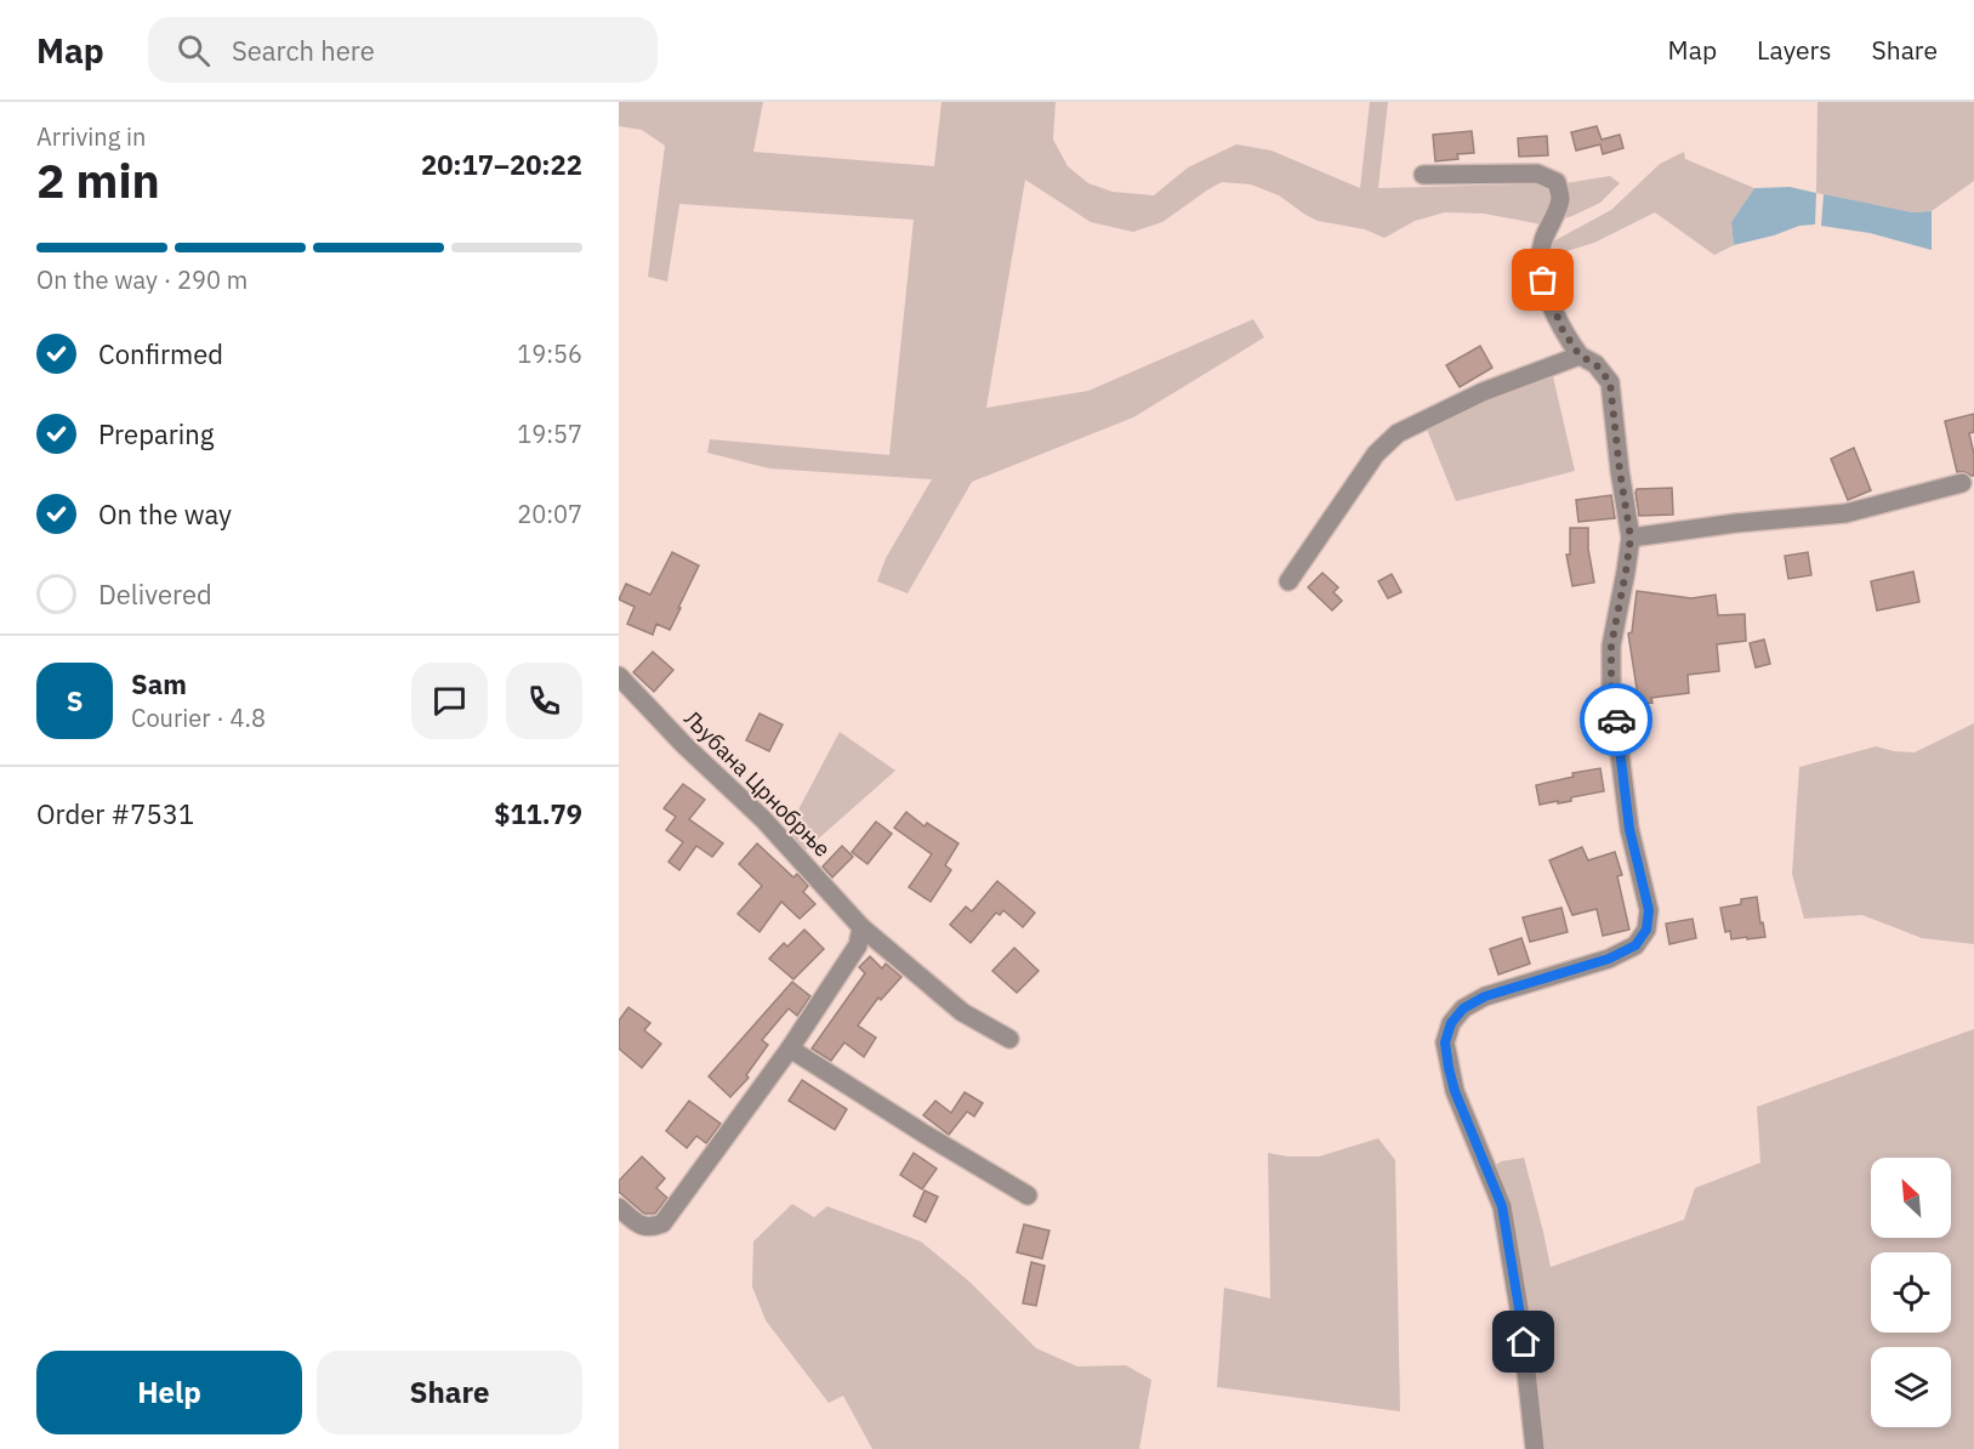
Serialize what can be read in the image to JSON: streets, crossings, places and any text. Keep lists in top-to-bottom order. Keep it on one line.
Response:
{"streets":{"street":["Љубана Црнобрње"]},"north":"top left","page":{"header":"Map","search":"Search here","nav":["Map","Layers","Share"],"heading":["2 min","Arriving in","20:17–20:22"],"panel":["Sam","Courier · 4.8","Order #7531","$11.79"],"bar":"On the way · 290 m","list":[["Confirmed","19:56"],["Preparing","19:57"],["On the way","20:07"],"Delivered"],"round":"S","buttons":["Help","Share"]}}
